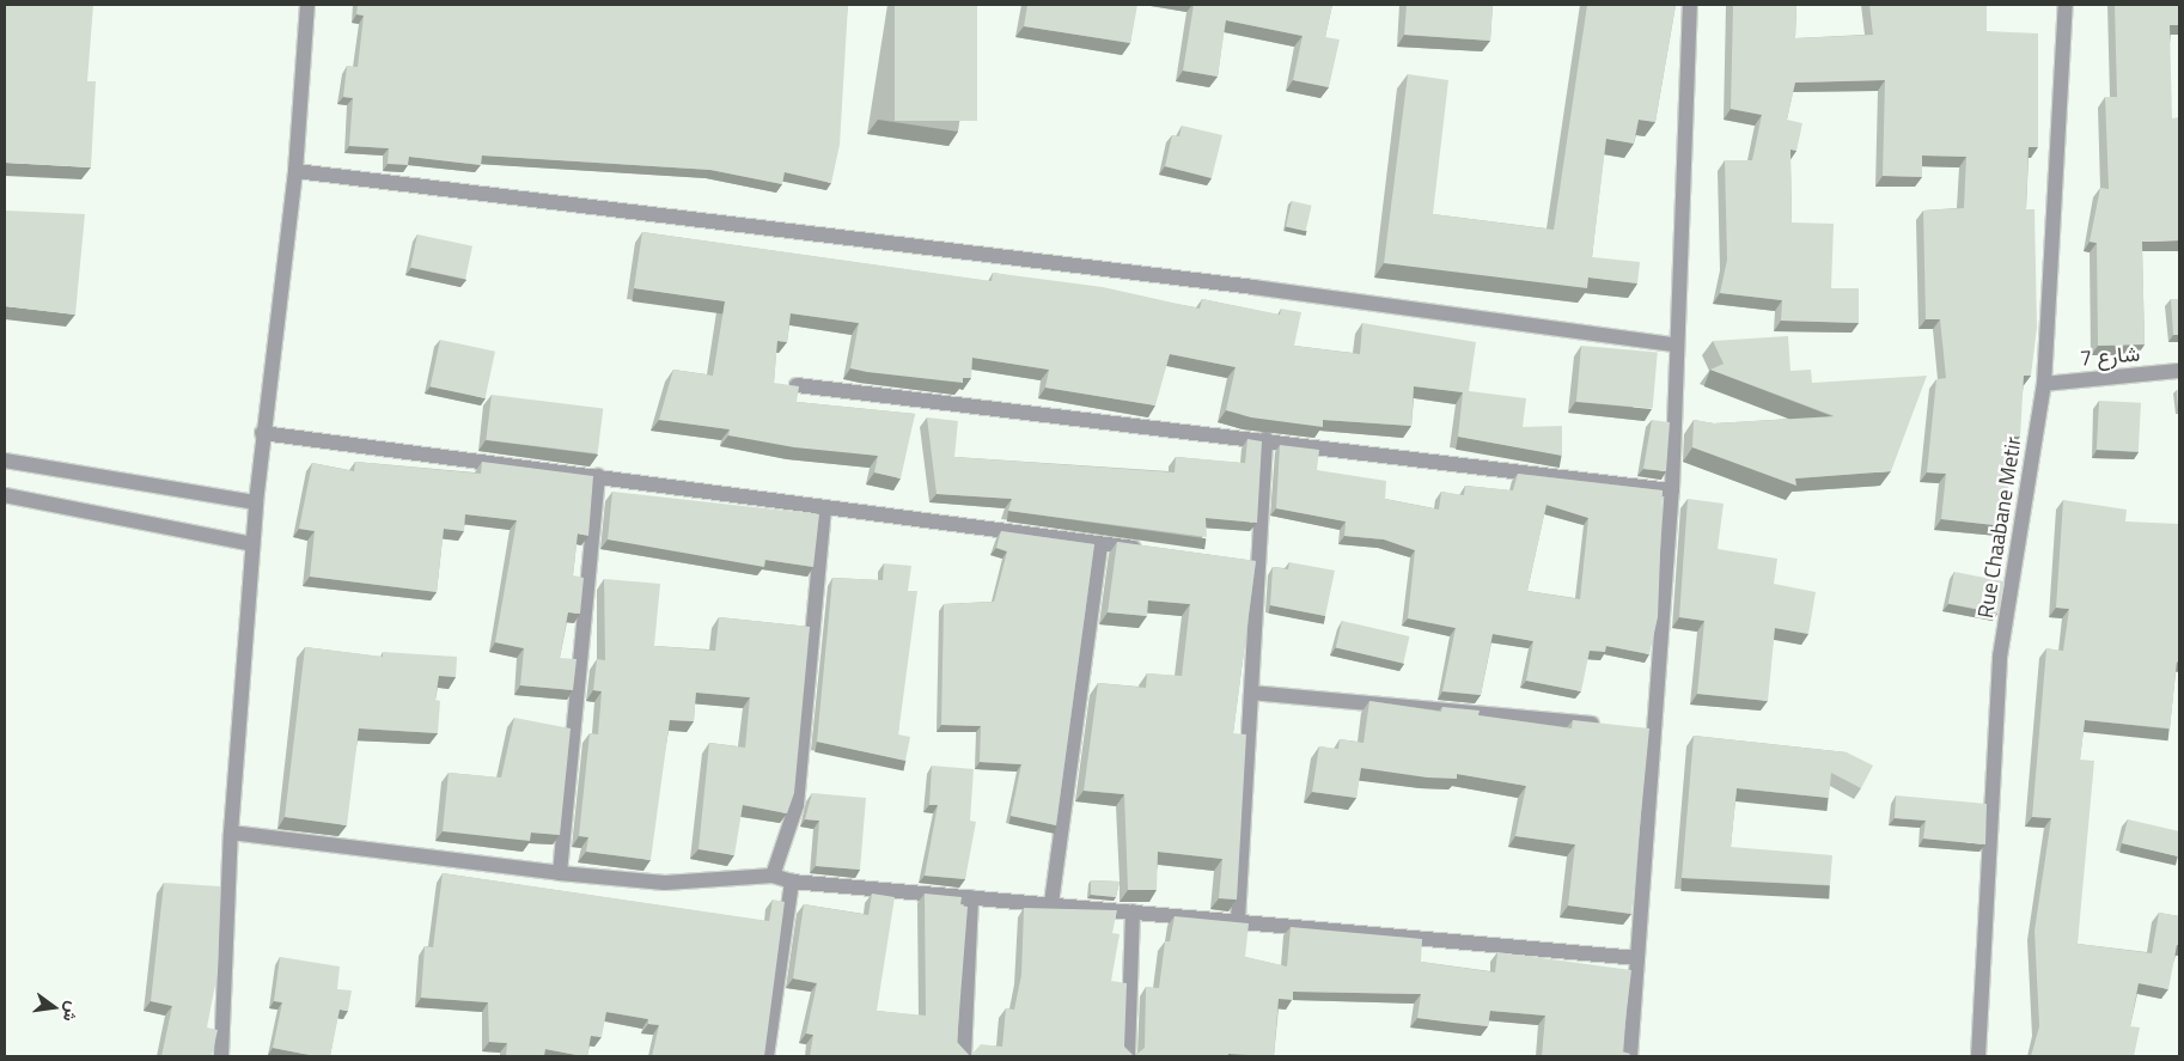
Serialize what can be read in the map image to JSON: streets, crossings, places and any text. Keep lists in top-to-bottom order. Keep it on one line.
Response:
{"streets":{"street":["شارع 7","Rue Chaabane Metir"]},"crossings":[["شارع 7","Rue Chaabane Metir"]],"north":"right"}
